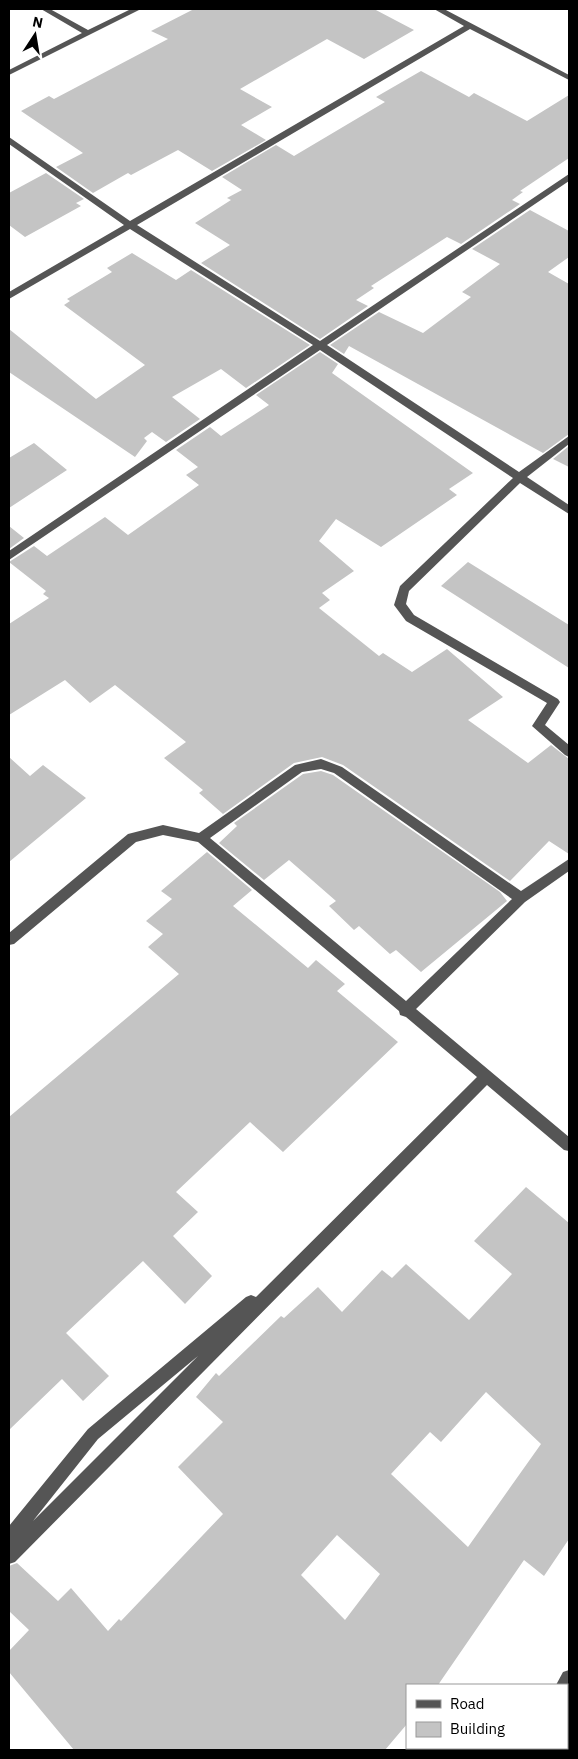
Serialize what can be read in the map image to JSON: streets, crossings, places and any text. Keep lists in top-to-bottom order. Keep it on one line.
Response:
{"legend":["Road","Building"],"north":"top"}
